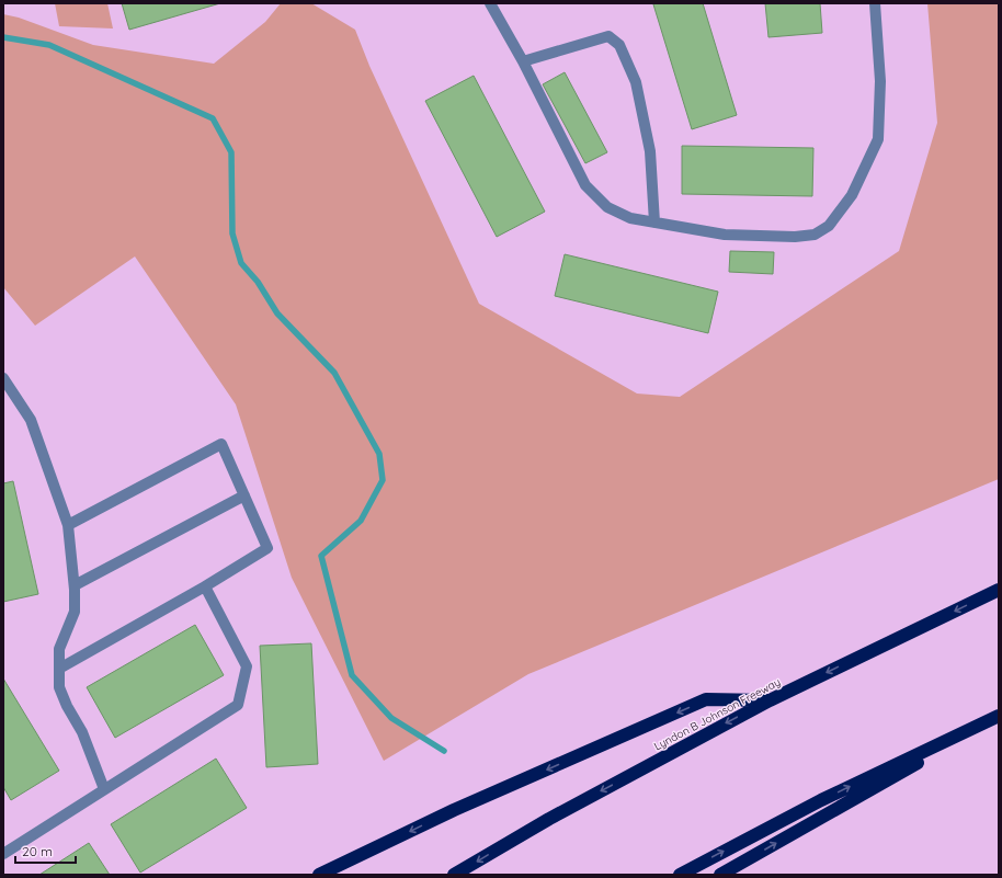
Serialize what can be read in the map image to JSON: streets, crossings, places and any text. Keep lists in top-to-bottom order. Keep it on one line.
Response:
{"streets":{"highway":["Lyndon B Johnson Freeway"]},"scale_bar":"20 m"}
